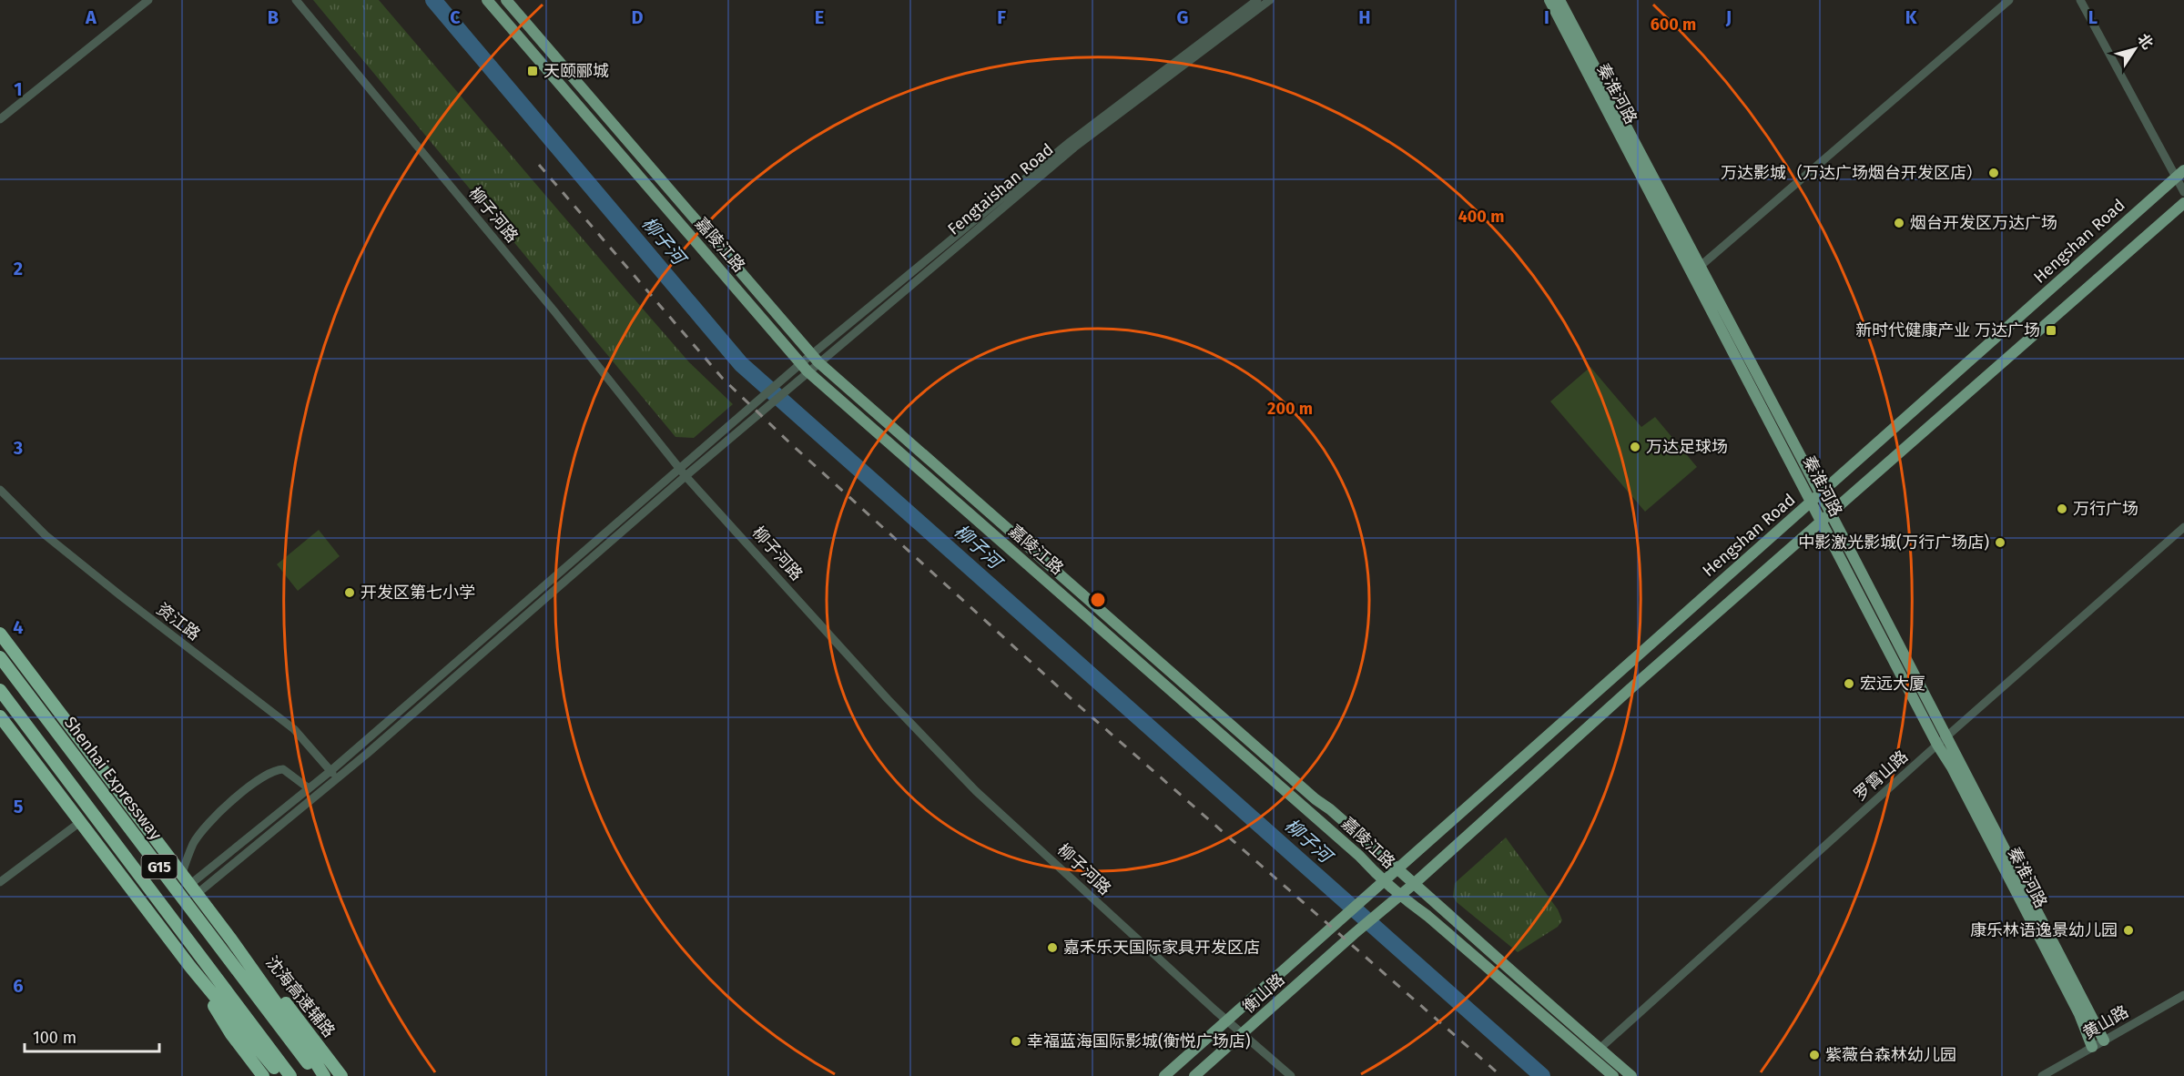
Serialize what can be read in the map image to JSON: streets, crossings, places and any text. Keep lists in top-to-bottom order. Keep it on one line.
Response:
{"streets":{"highway":["Shenhai Expressway","G15","沈海高速辅路"],"main road":["秦淮河路","Hengshan Road","嘉陵江路","衡山路"],"street":["Fengtaishan Road","柳子河路","资江路","罗霄山路","黄山路"]},"crossings":[["秦淮河路","Hengshan Road"],["秦淮河路","罗霄山路"],["秦淮河路","黄山路"],["Fengtaishan Road","柳子河路"],["Fengtaishan Road","嘉陵江路"],["柳子河路","Hengshan Road"],["柳子河路","衡山路"],["Hengshan Road","嘉陵江路"],["嘉陵江路","罗霄山路"],["嘉陵江路","衡山路"]],"water":["柳子河"],"places":{"transit":["天颐郦城","新时代健康产业 万达广场"],"other":["万达影城（万达广场烟台开发区店）","烟台开发区万达广场","万达足球场","万行广场","中影激光影城(万行广场店)","开发区第七小学","宏远大厦","康乐林语逸景幼儿园","嘉禾乐天国际家具开发区店","幸福蓝海国际影城(衡悦广场店)","紫薇台森林幼儿园"]},"scale_bar":"100 m","north":"top right","grid":{"columns":["A","B","C","D","E","F","G","H","I","J","K","L"],"rows":["1","2","3","4","5","6"]},"rings":["600 m","400 m","200 m"]}
